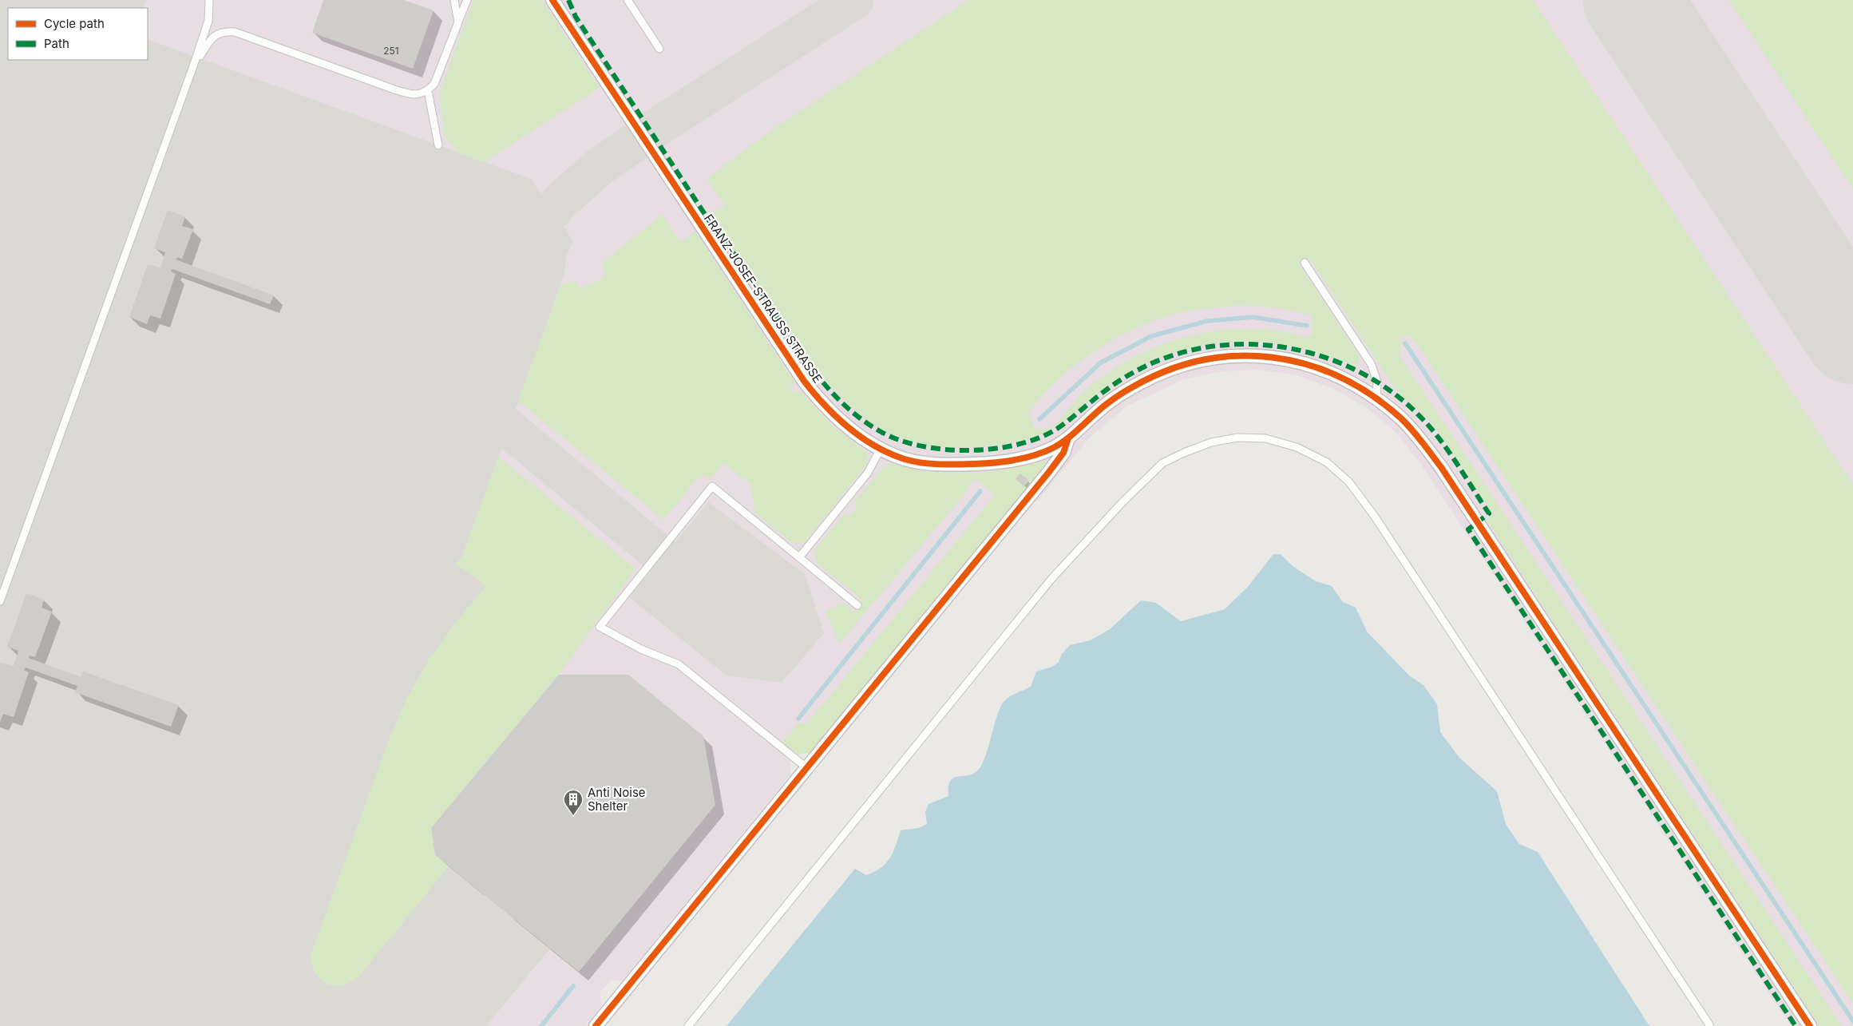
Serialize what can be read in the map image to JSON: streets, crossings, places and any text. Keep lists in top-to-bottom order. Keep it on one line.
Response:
{"streets":{"street":["FRANZ-JOSEF-STRAUSS STRASSE"]},"places":{"building":["Anti Noise Shelter"]},"house_numbers":["251"],"legend":["Cycle path","Path"]}
